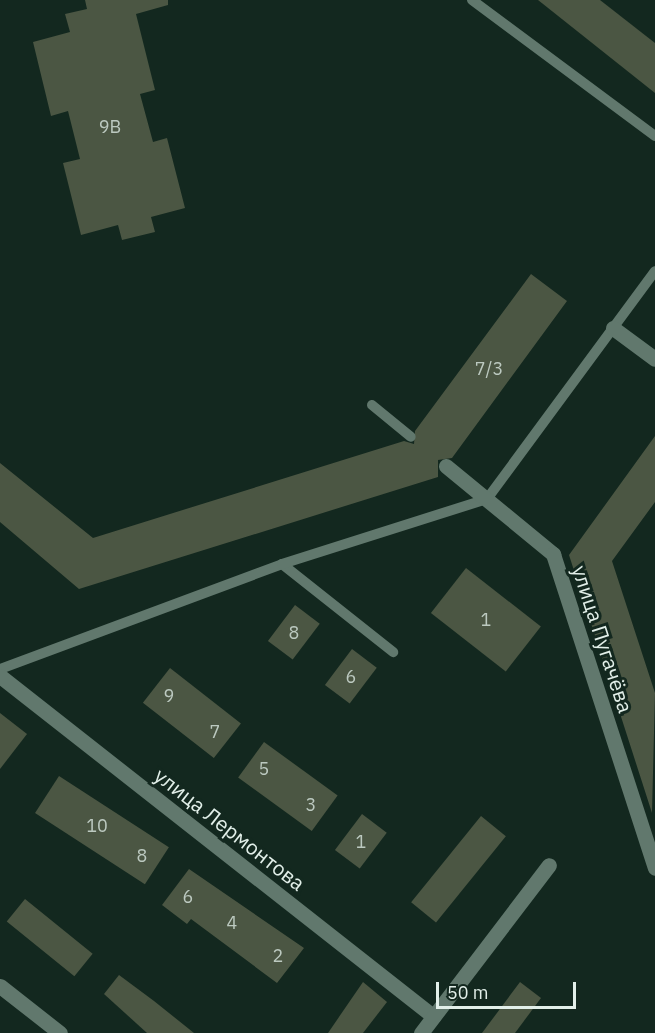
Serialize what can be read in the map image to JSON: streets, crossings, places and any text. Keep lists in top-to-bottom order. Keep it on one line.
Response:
{"streets":{"street":["улица Пугачёва","улица Лермонтова"]},"house_numbers":["9В","7/3","1","8","6","9","7","5","3","10","1","8","6","4","2"],"scale_bar":"50 m"}
